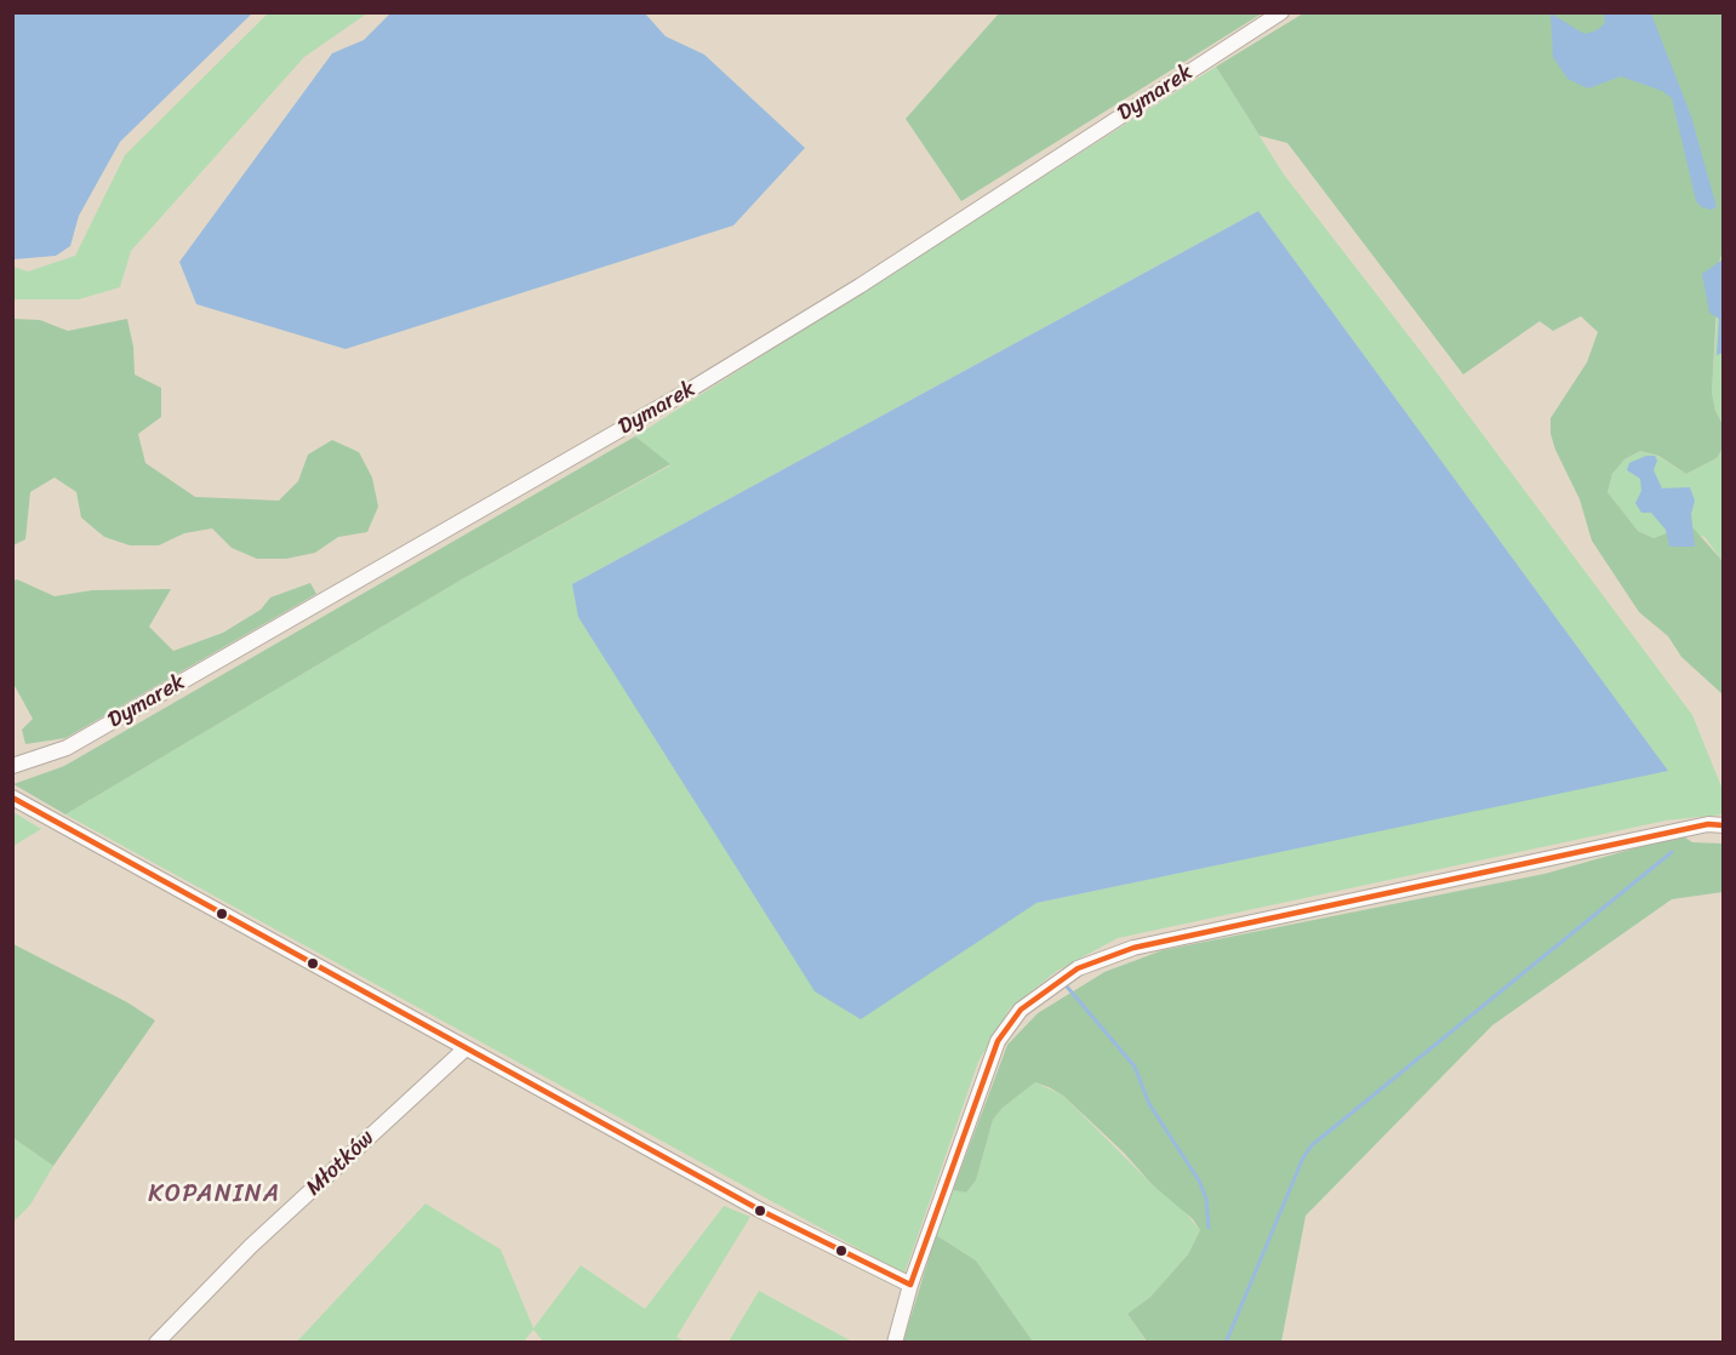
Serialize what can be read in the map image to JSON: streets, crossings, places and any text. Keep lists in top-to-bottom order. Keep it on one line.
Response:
{"streets":{"street":["Dymarek","Młotków"]},"districts":["KOPANINA"]}
